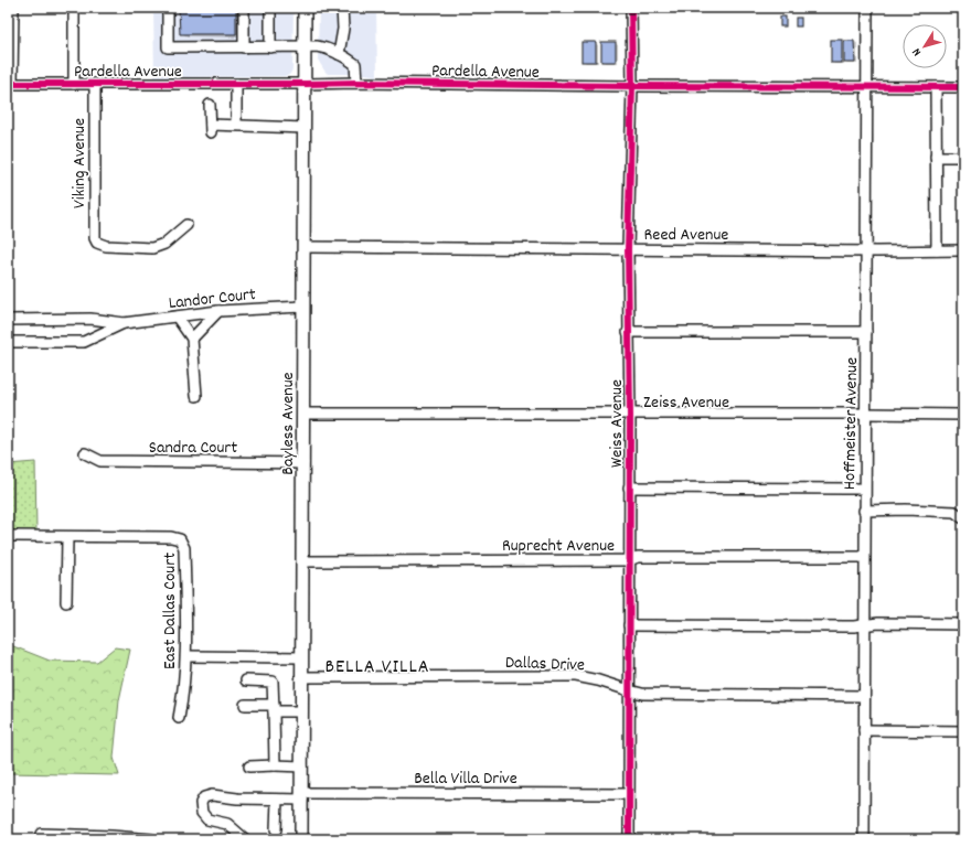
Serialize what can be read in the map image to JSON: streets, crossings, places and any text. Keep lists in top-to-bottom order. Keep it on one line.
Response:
{"streets":{"main road":["Bayless Avenue"],"street":["Pardella Avenue","Viking Avenue","Reed Avenue","Landor Court","Zeiss Avenue","Weiss Avenue","Hoffmeister Avenue","Sandra Court","Ruprecht Avenue","East Dallas Court","Dallas Drive","Bella Villa Drive"]},"crossings":[["Pardella Avenue","Viking Avenue"],["Pardella Avenue","Bayless Avenue"],["Pardella Avenue","Weiss Avenue"],["Pardella Avenue","Hoffmeister Avenue"],["Reed Avenue","Bayless Avenue"],["Reed Avenue","Weiss Avenue"],["Reed Avenue","Hoffmeister Avenue"],["Landor Court","Bayless Avenue"],["Zeiss Avenue","Bayless Avenue"],["Zeiss Avenue","Weiss Avenue"],["Zeiss Avenue","Hoffmeister Avenue"],["Bayless Avenue","Sandra Court"],["Bayless Avenue","Ruprecht Avenue"],["Bayless Avenue","Dallas Drive"],["Bayless Avenue","Bella Villa Drive"],["Weiss Avenue","Ruprecht Avenue"],["Weiss Avenue","Dallas Drive"],["Weiss Avenue","Bella Villa Drive"],["Hoffmeister Avenue","Ruprecht Avenue"],["Hoffmeister Avenue","Dallas Drive"]],"districts":["BELLA VILLA"],"north":"bottom left"}
